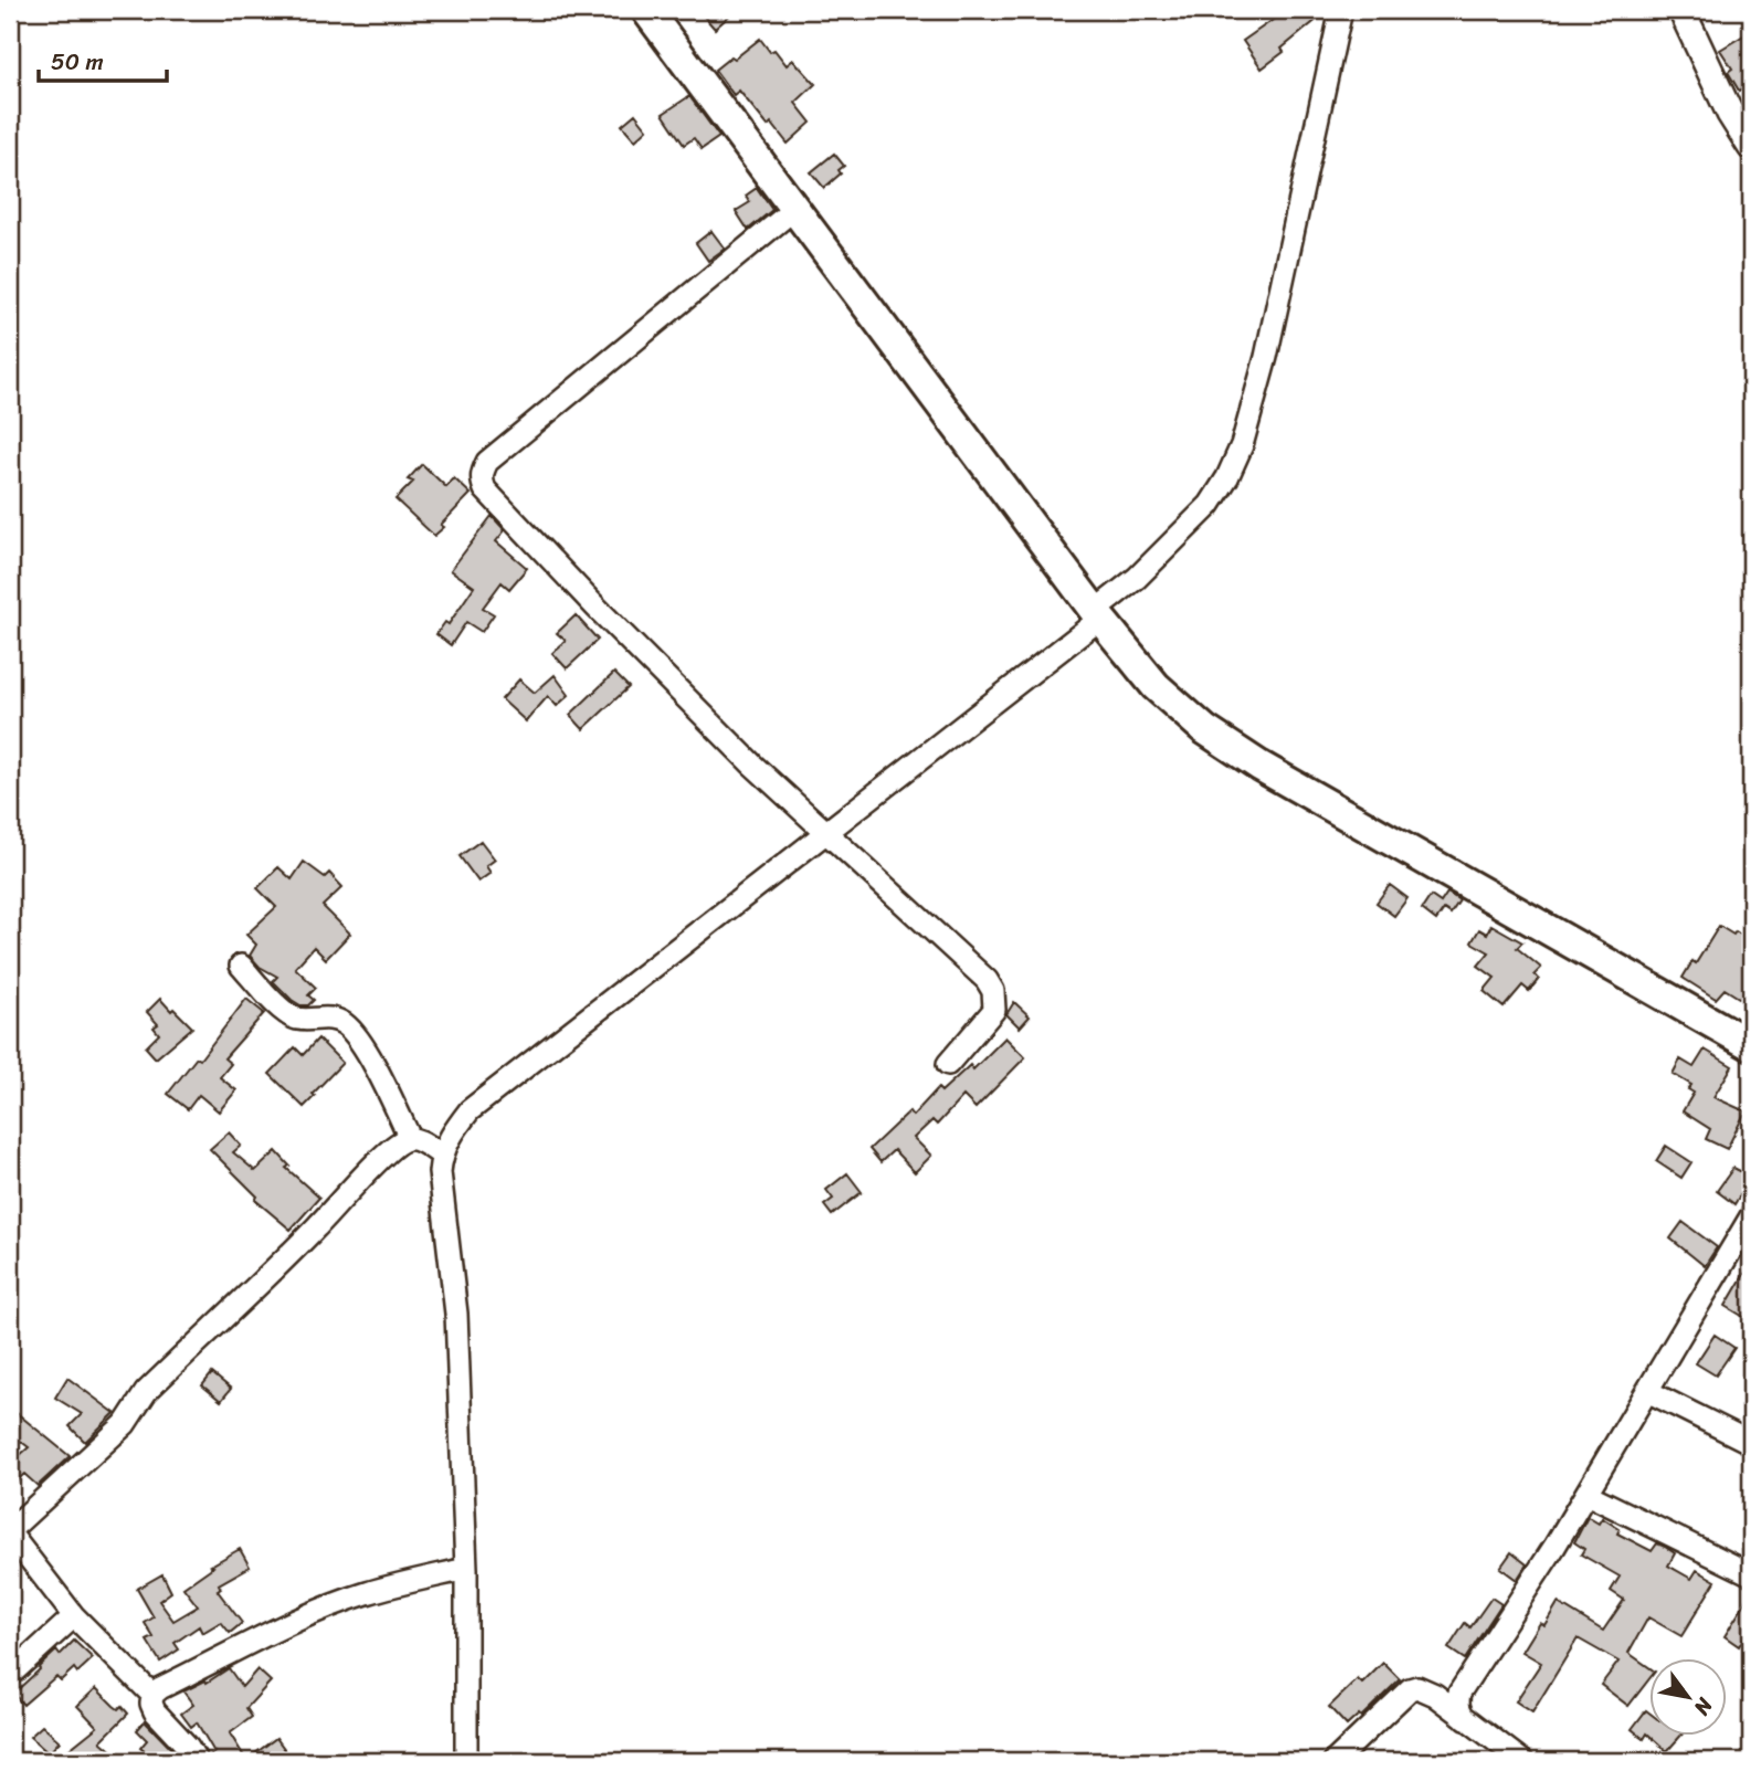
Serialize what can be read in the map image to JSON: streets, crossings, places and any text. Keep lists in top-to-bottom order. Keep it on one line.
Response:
{"scale_bar":"50 m","north":"bottom right"}
